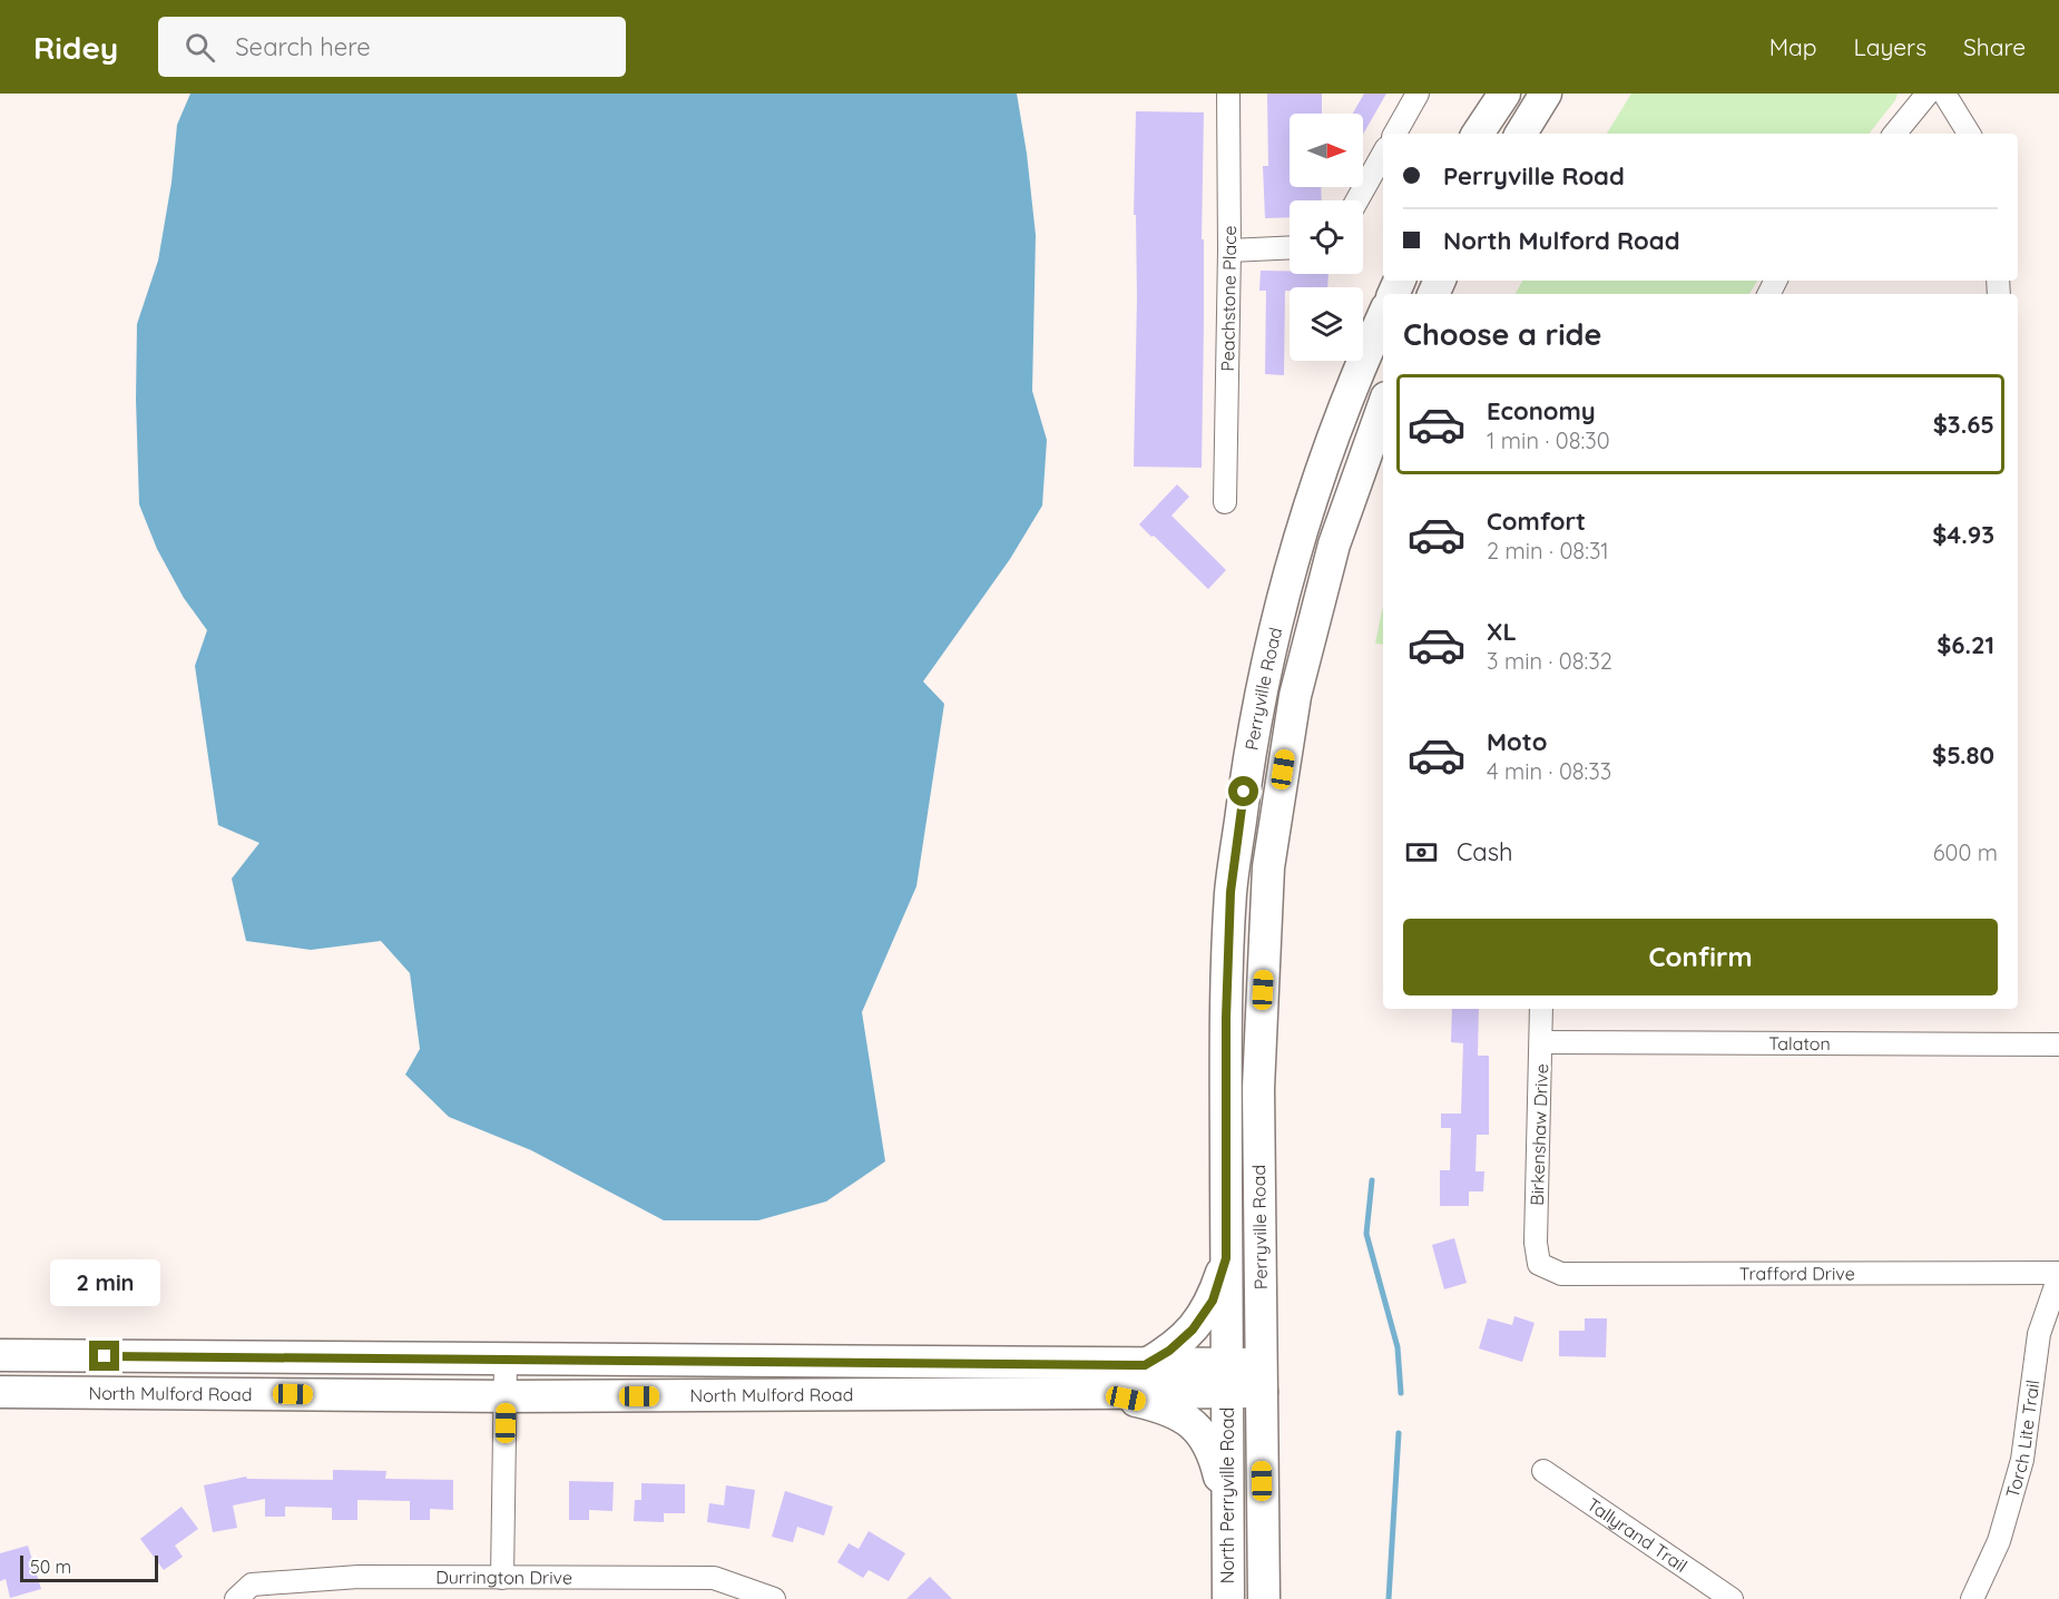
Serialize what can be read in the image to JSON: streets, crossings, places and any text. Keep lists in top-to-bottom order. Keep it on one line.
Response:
{"streets":{"main road":["Perryville Road","North Mulford Road","North Perryville Road"],"street":["Peachstone Place","Talaton","Birkenshaw Drive","Trafford Drive","Torch Lite Trail","Tallyrand Trail","Durrington Drive"]},"crossings":[["Perryville Road","North Mulford Road"],["Perryville Road","North Perryville Road"],["Talaton","Birkenshaw Drive"],["Birkenshaw Drive","Trafford Drive"],["Trafford Drive","Torch Lite Trail"],["North Mulford Road","North Perryville Road"]],"scale_bar":"50 m","north":"right","page":{"header":"Ridey","search":"Search here","nav":["Map","Layers","Share"],"banner":["Perryville Road","North Mulford Road"],"heading":"Choose a ride","list":[{"name":"Economy","note":"1 min · 08:30","value":"$3.65"},{"name":"Comfort","note":"2 min · 08:31","value":"$4.93"},{"name":"XL","note":"3 min · 08:32","value":"$6.21"},{"name":"Moto","note":"4 min · 08:33","value":"$5.80"}],"pay":["Cash","600 m"],"buttons":"Confirm","bubble":"2 min","scale":"50 m"}}
